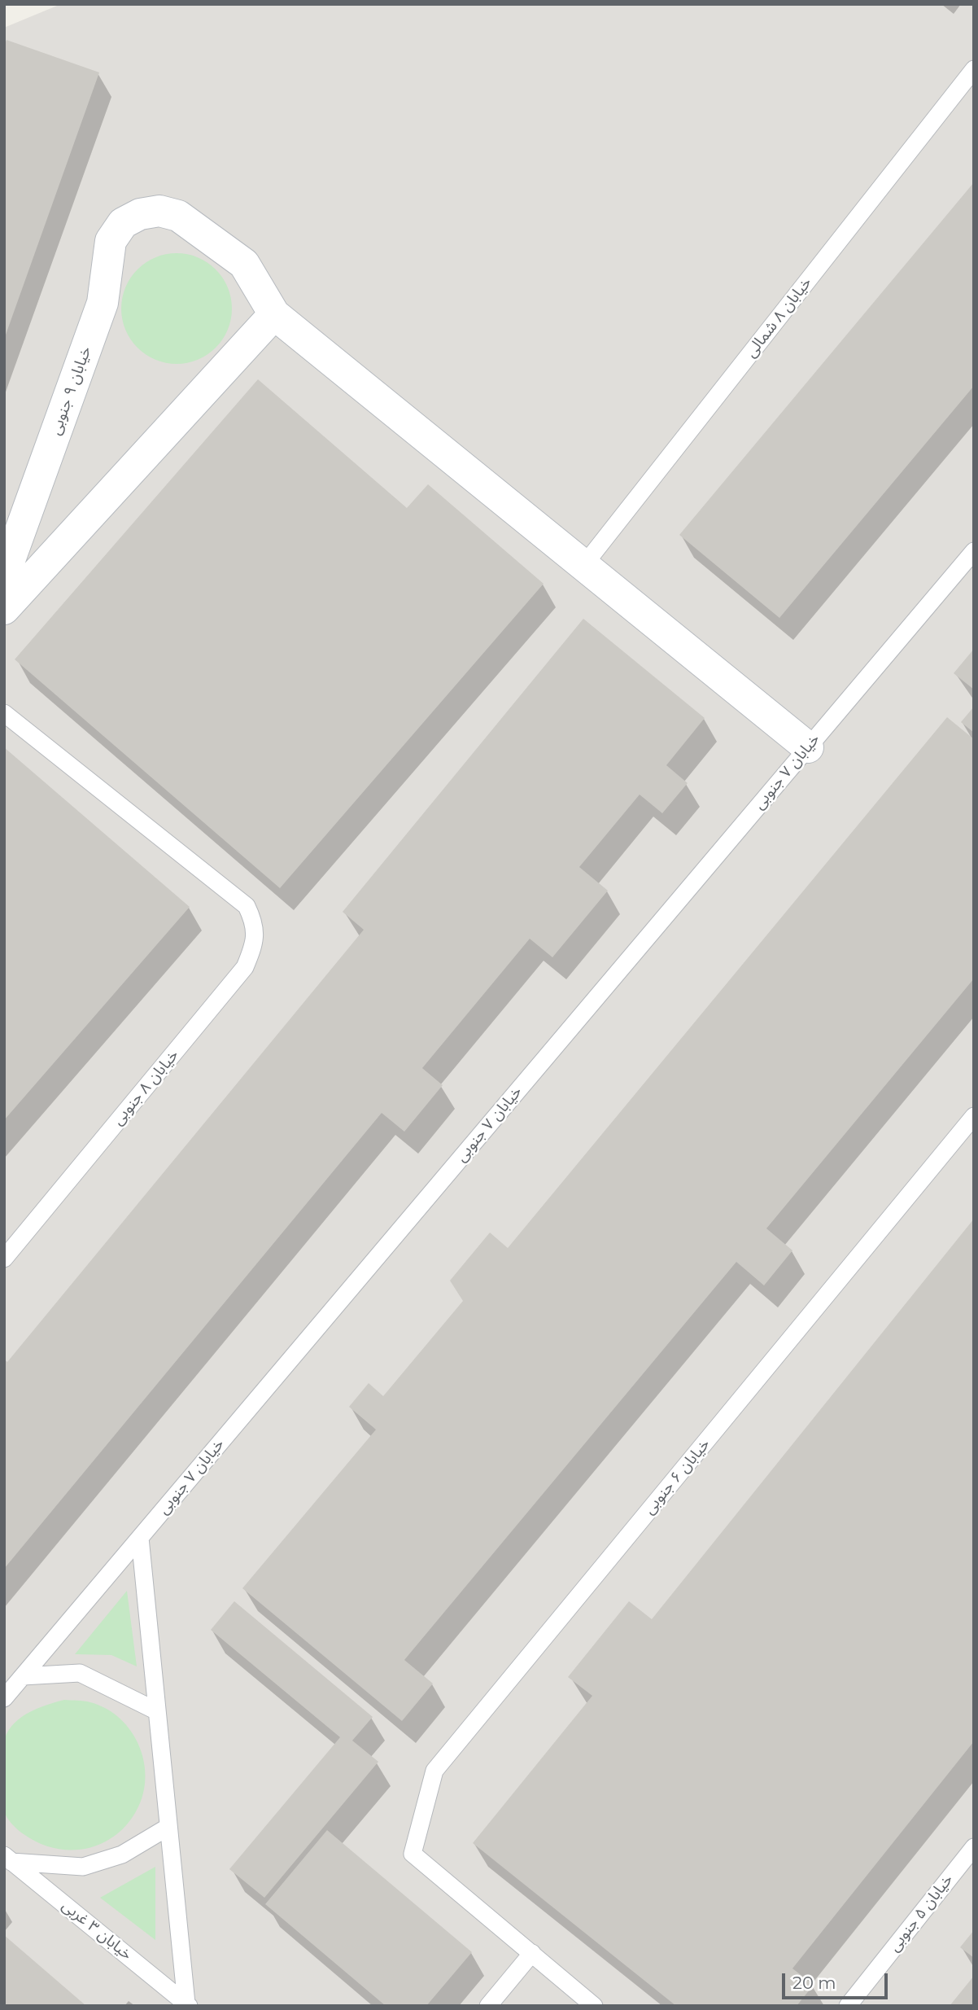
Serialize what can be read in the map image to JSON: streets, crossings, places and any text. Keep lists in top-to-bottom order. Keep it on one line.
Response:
{"streets":{"street":["خیابان ۹ جنوبی"],"lane":["خیابان ۸ شمالی","خیابان ۷ جنوبی","خیابان ۸ جنوبی","خیابان ۶ جنوبی","خیابان ۵ جنوبی","خیابان ۳ غربی"]},"scale_bar":"20 m"}
